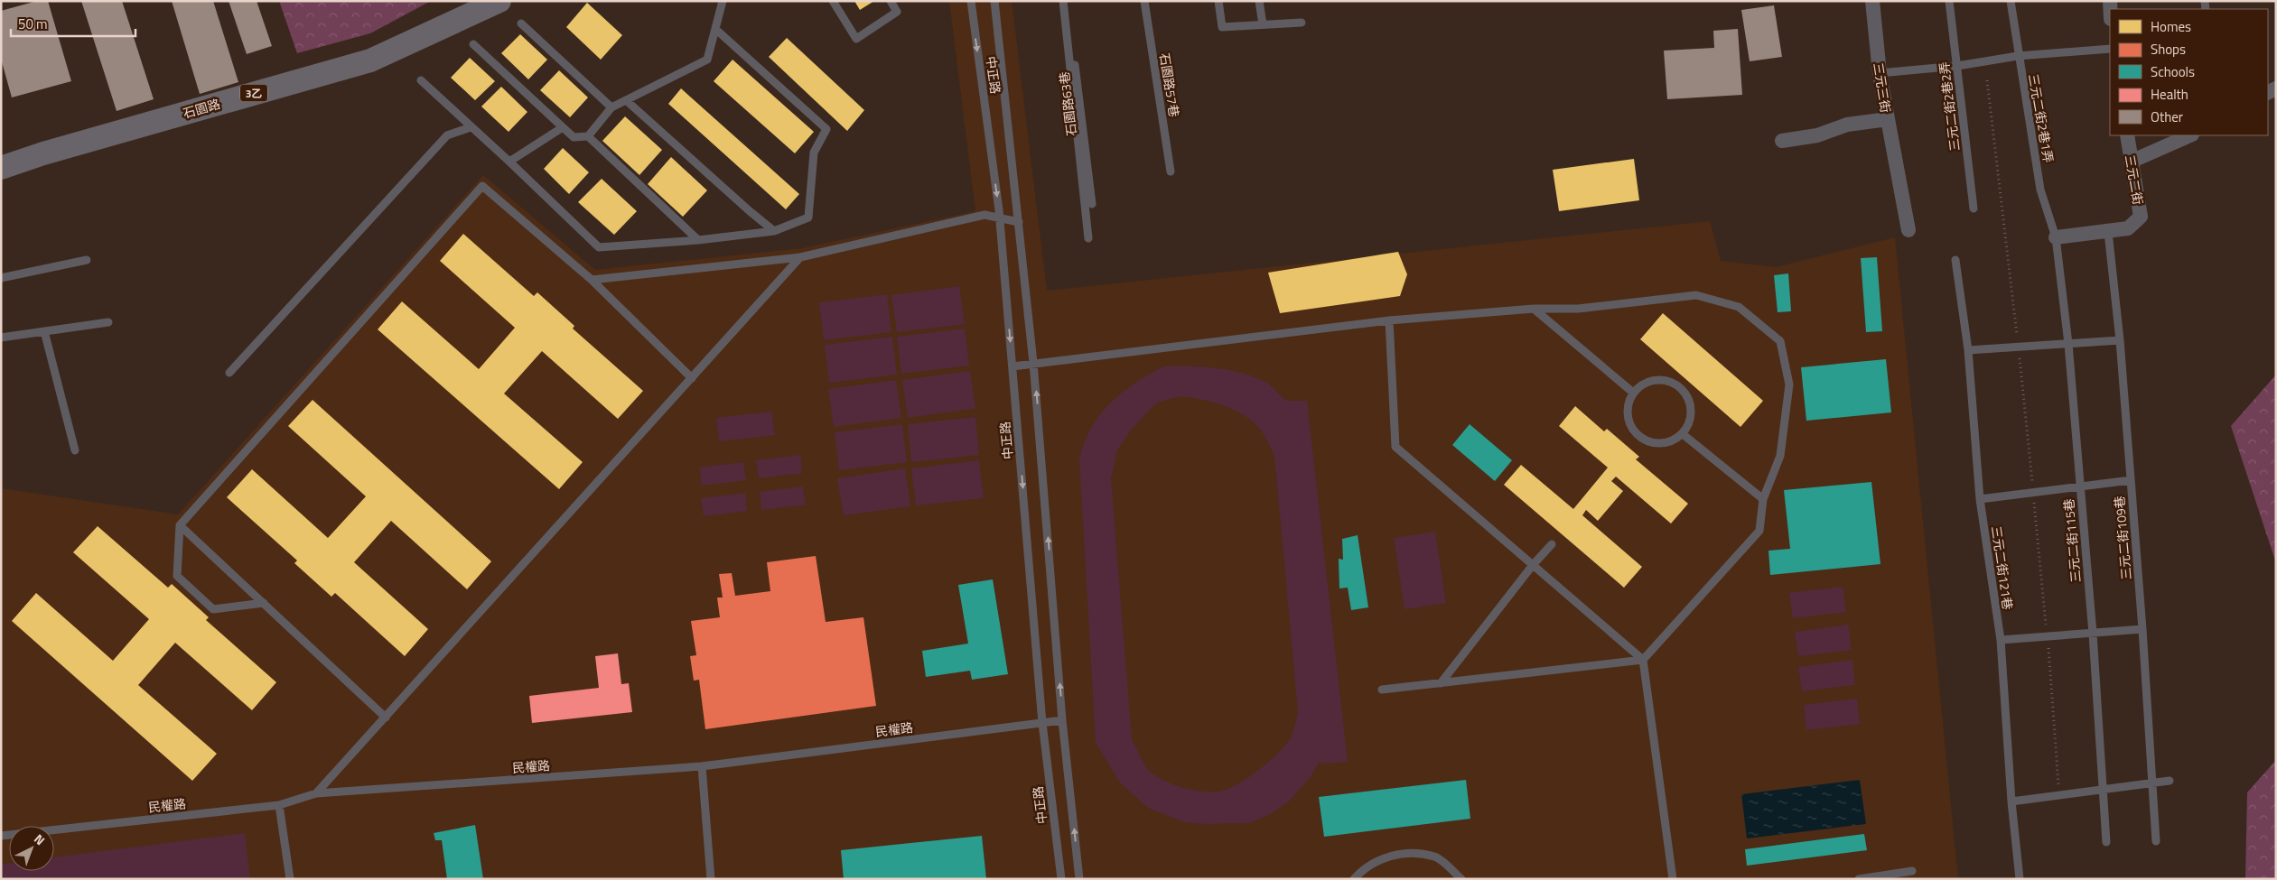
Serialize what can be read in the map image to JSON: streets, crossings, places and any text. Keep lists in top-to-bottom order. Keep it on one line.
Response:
{"streets":{"main road":["3乙","石園路"],"street":["三元三街","三元二街"],"lane":["中正路","石園路57巷","石園路63巷","三元二街2巷2弄","三元二街2巷1弄","三元二街109巷","三元二街115巷","三元二街121巷","民權路"]},"crossings":[["中正路","民權路"],["三元二街2巷1弄","三元二街"],["三元二街2巷1弄","三元二街115巷"],["三元二街","三元二街109巷"],["三元二街","三元二街115巷"]],"legend":["Homes","Shops","Schools","Health","Other"],"scale_bar":"50 m","north":"top right"}
